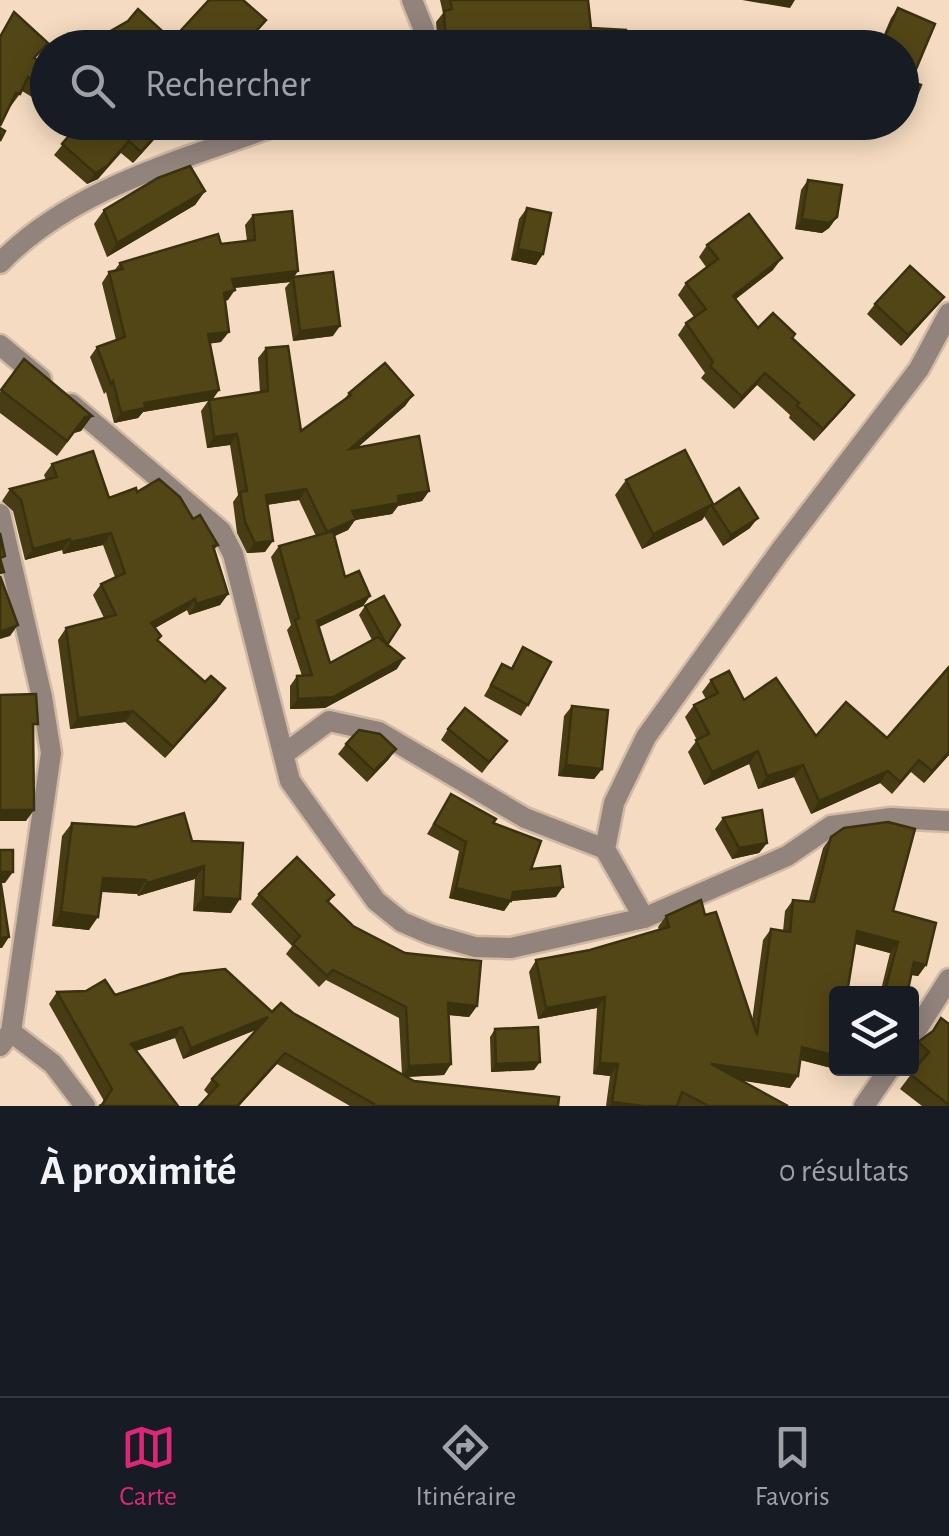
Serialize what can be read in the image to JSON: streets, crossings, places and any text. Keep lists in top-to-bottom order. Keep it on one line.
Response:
{"page":{"search":"Rechercher","heading":["À proximité","0 résultats"],"nav":["Carte","Itinéraire","Favoris"]}}
